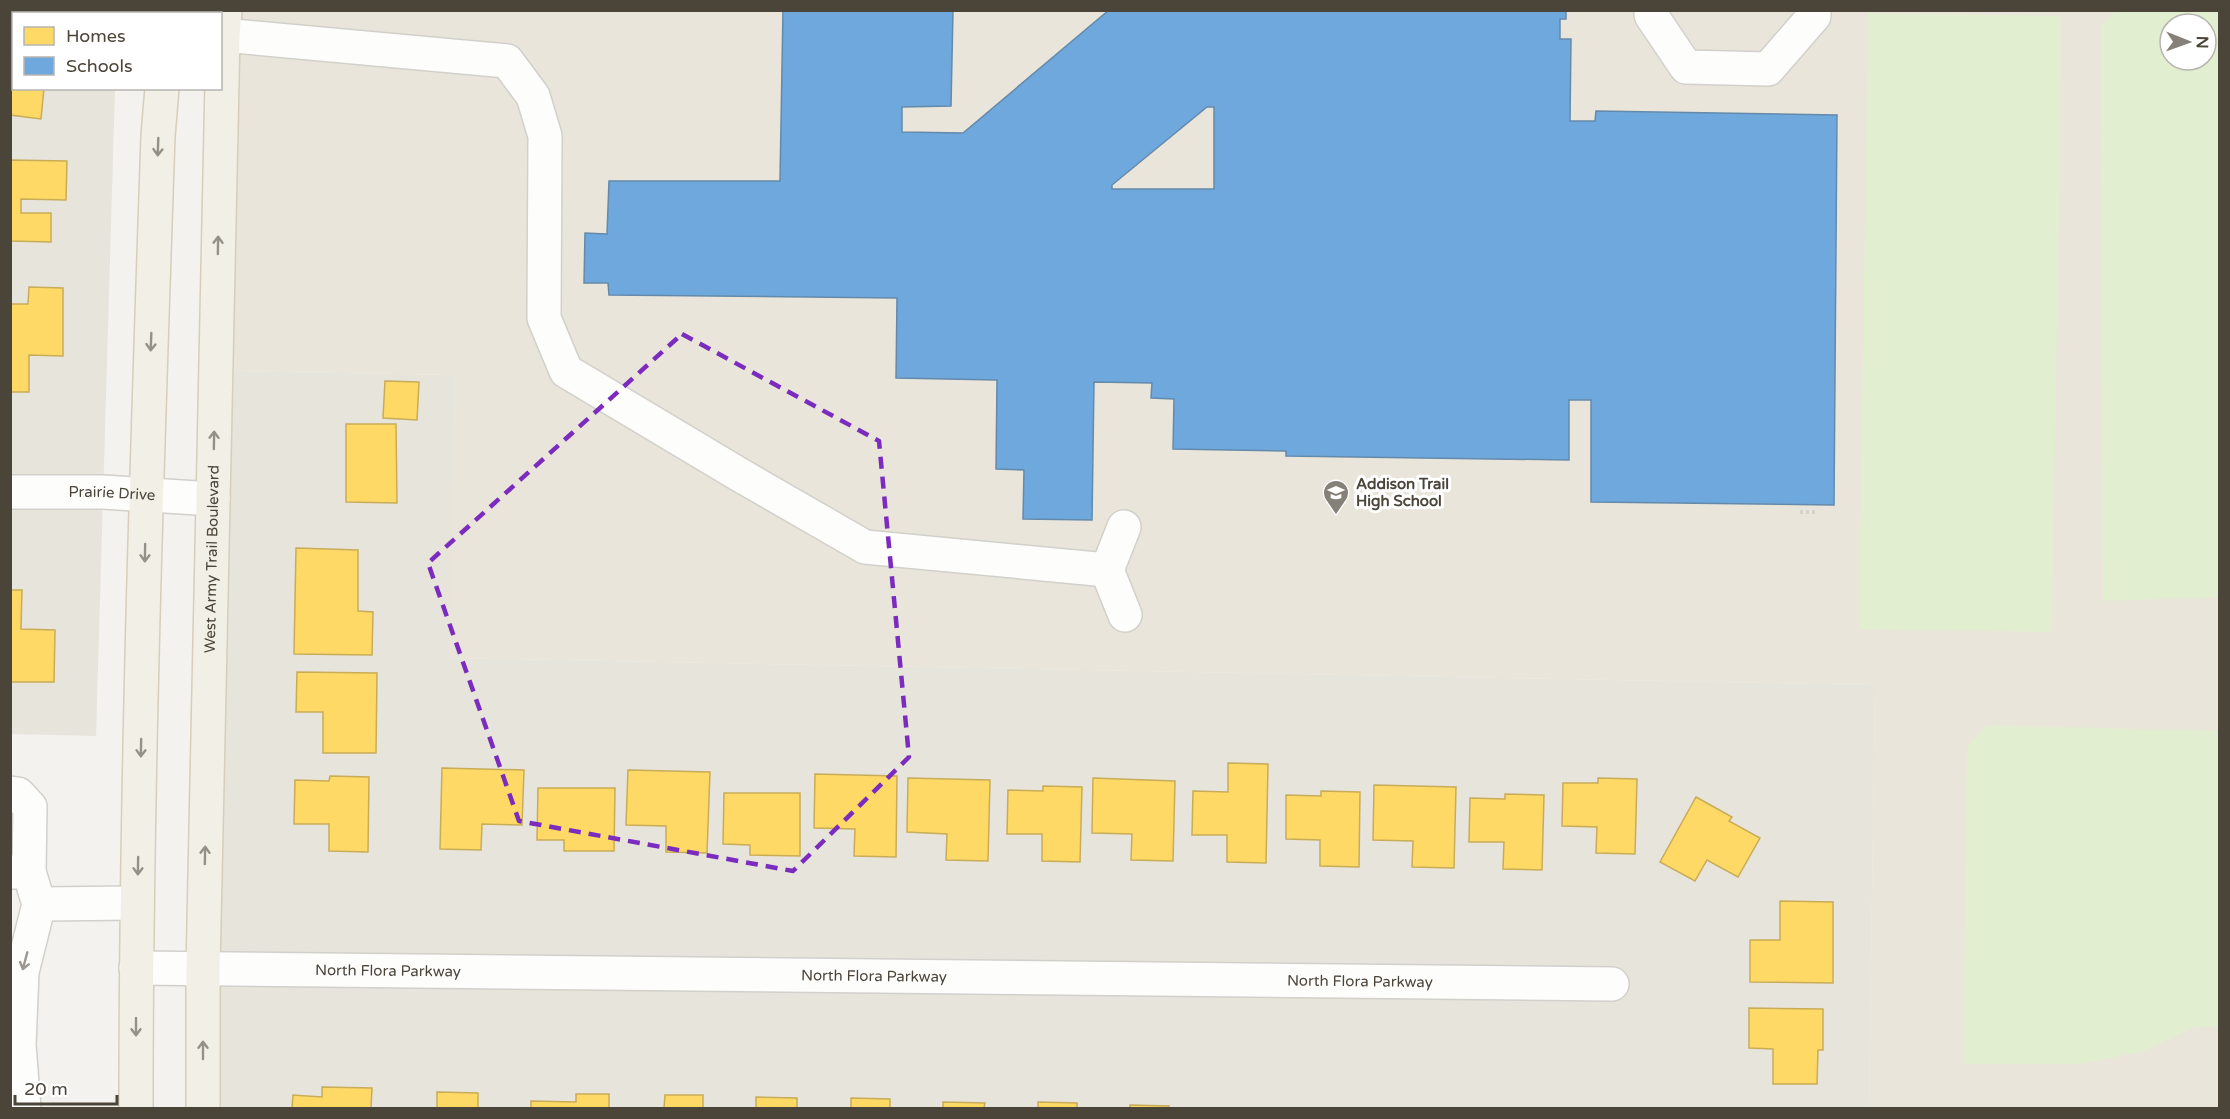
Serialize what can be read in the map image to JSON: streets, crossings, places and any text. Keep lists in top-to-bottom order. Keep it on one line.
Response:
{"streets":{"main road":["West Army Trail Boulevard"],"street":["Prairie Drive","North Flora Parkway"]},"crossings":[["Prairie Drive","West Army Trail Boulevard"],["West Army Trail Boulevard","North Flora Parkway"]],"places":{"school or university":["Addison Trail High School"]},"legend":["Homes","Schools"],"scale_bar":"20 m","north":"right"}
